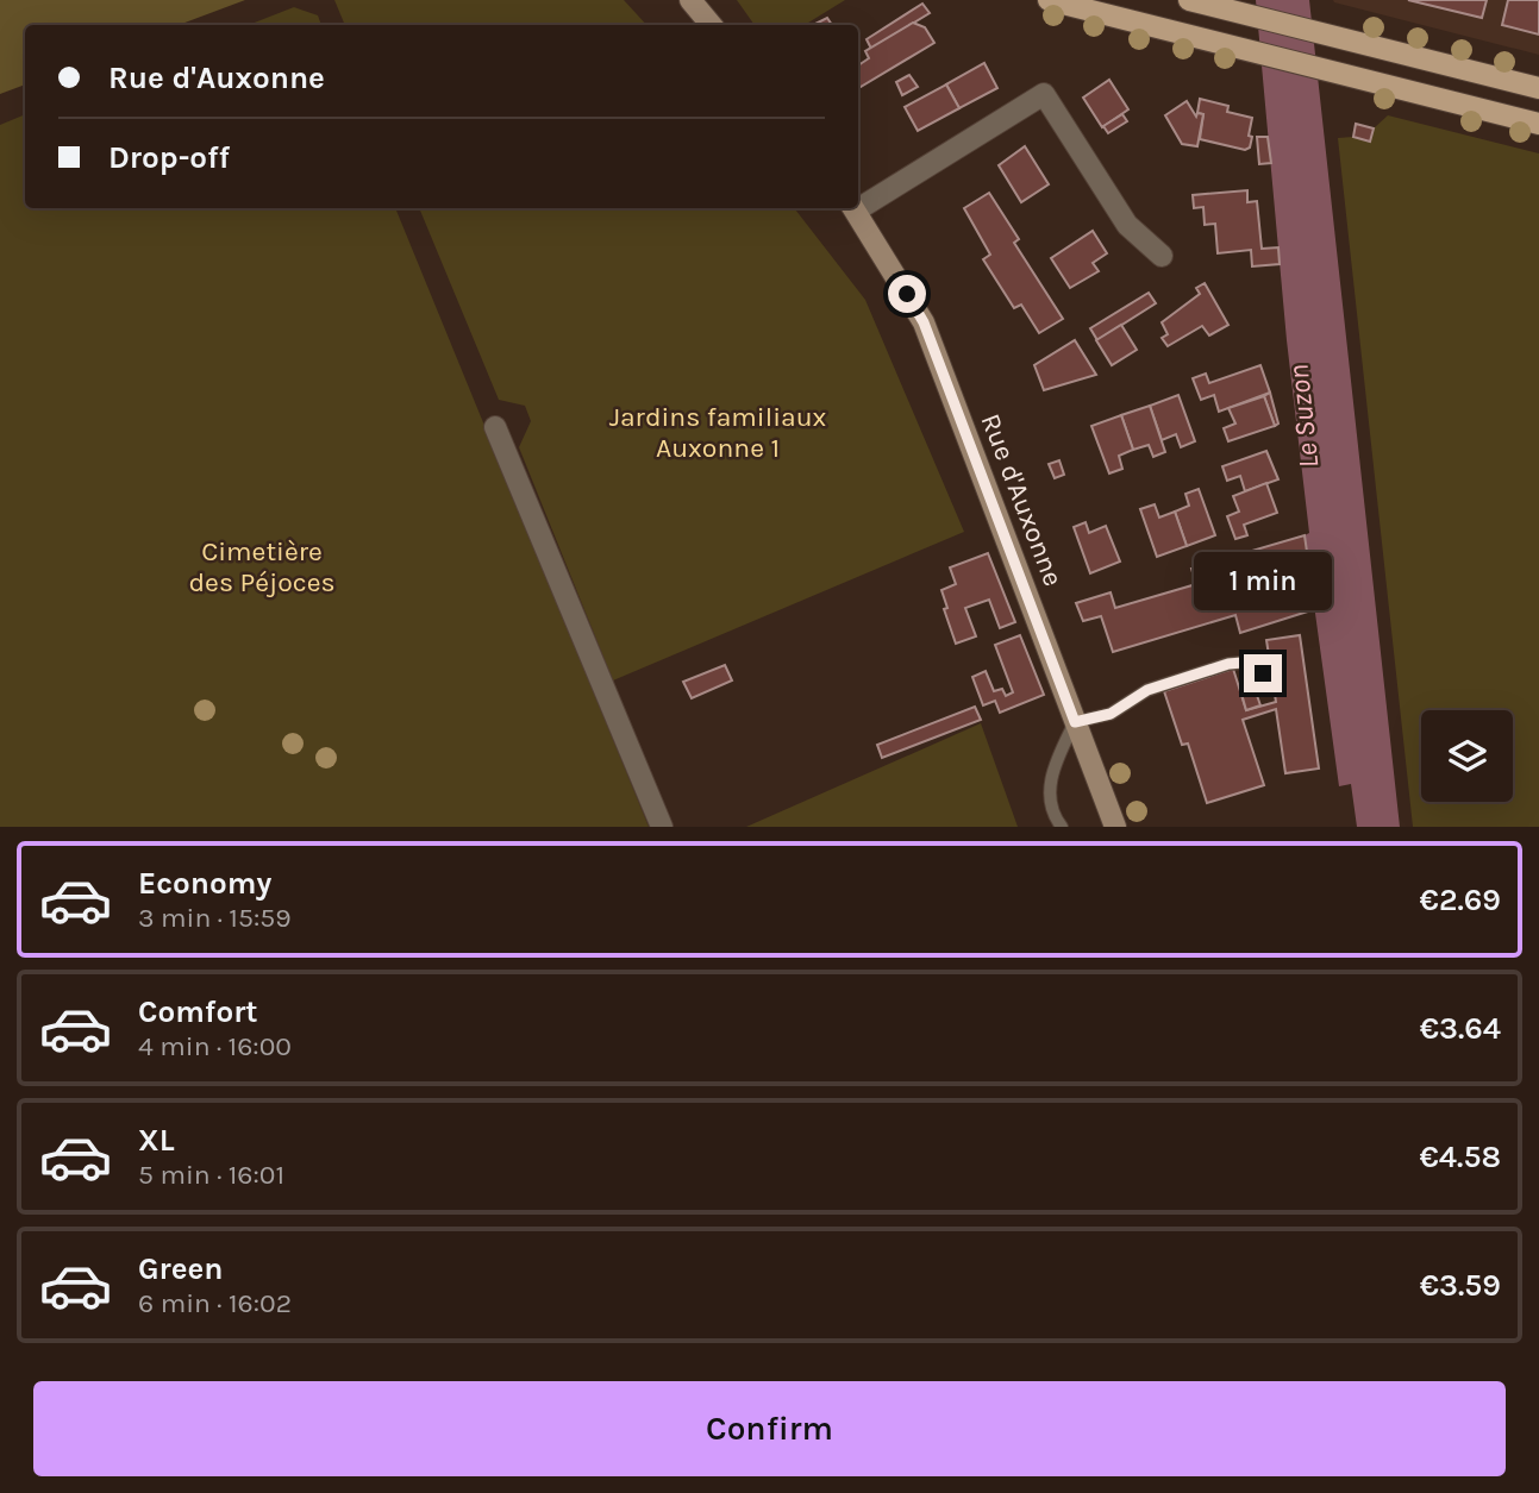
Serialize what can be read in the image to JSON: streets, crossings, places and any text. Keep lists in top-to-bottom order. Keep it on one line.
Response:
{"streets":{"main road":["Rue d'Auxonne"]},"water":["Le Suzon"],"parks":["Jardins familiaux Auxonne 1","Cimetière des Péjoces"],"page":{"banner":["Rue d'Auxonne","Drop-off"],"bubble":"1 min","list":[{"name":"Economy","note":"3 min · 15:59","value":"€2.69"},{"name":"Comfort","note":"4 min · 16:00","value":"€3.64"},{"name":"XL","note":"5 min · 16:01","value":"€4.58"},{"name":"Green","note":"6 min · 16:02","value":"€3.59"}],"buttons":"Confirm"}}
